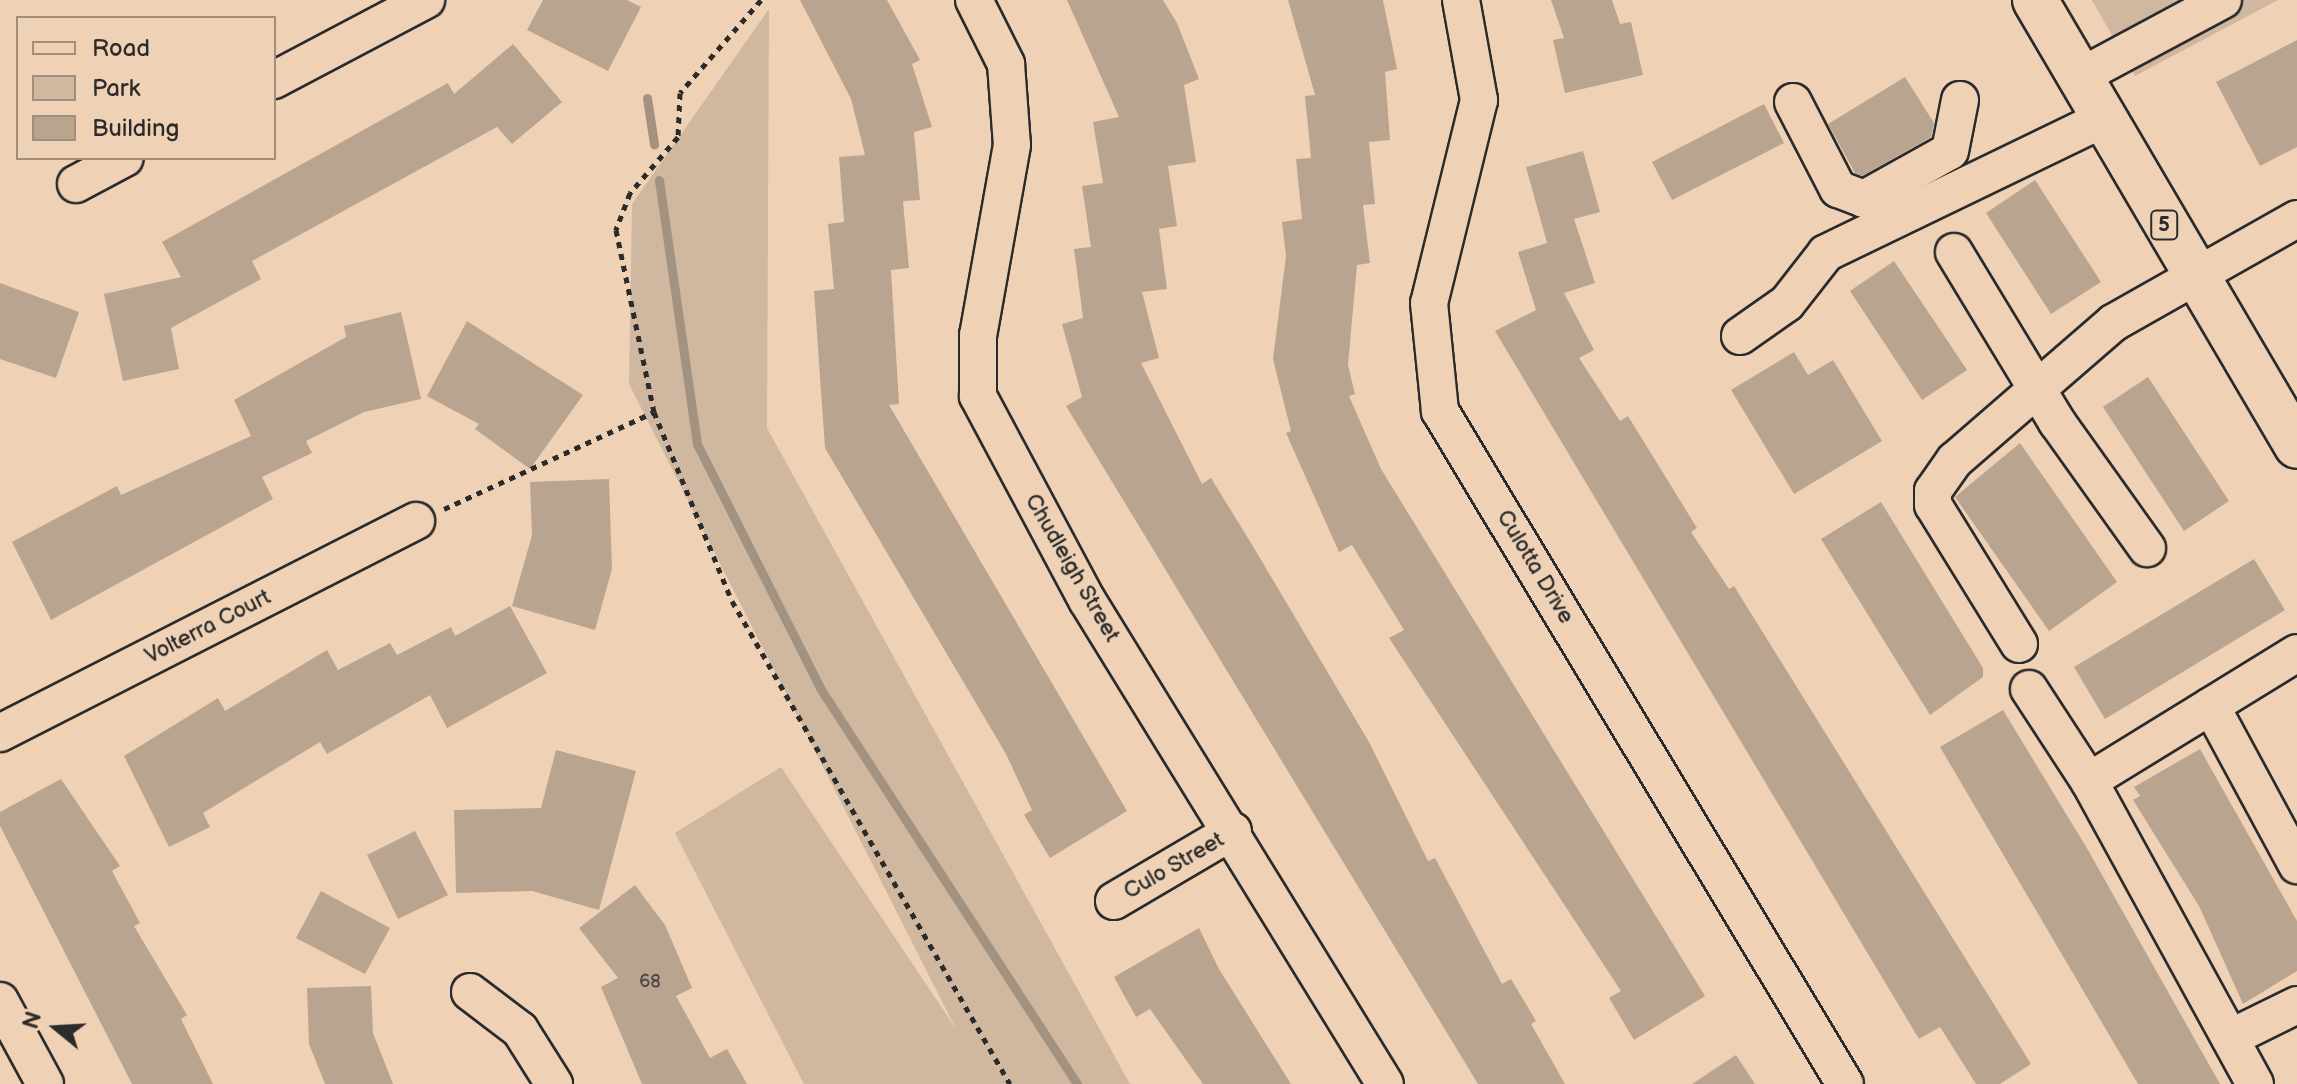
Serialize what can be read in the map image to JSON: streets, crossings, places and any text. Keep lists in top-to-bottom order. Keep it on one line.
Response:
{"streets":{"main road":["5"],"street":["Culotta Drive","Chudleigh Street","Volterra Court","Culo Street"]},"crossings":[["Chudleigh Street","Culo Street"]],"house_numbers":["68"],"legend":["Road","Park","Building"],"north":"left"}
